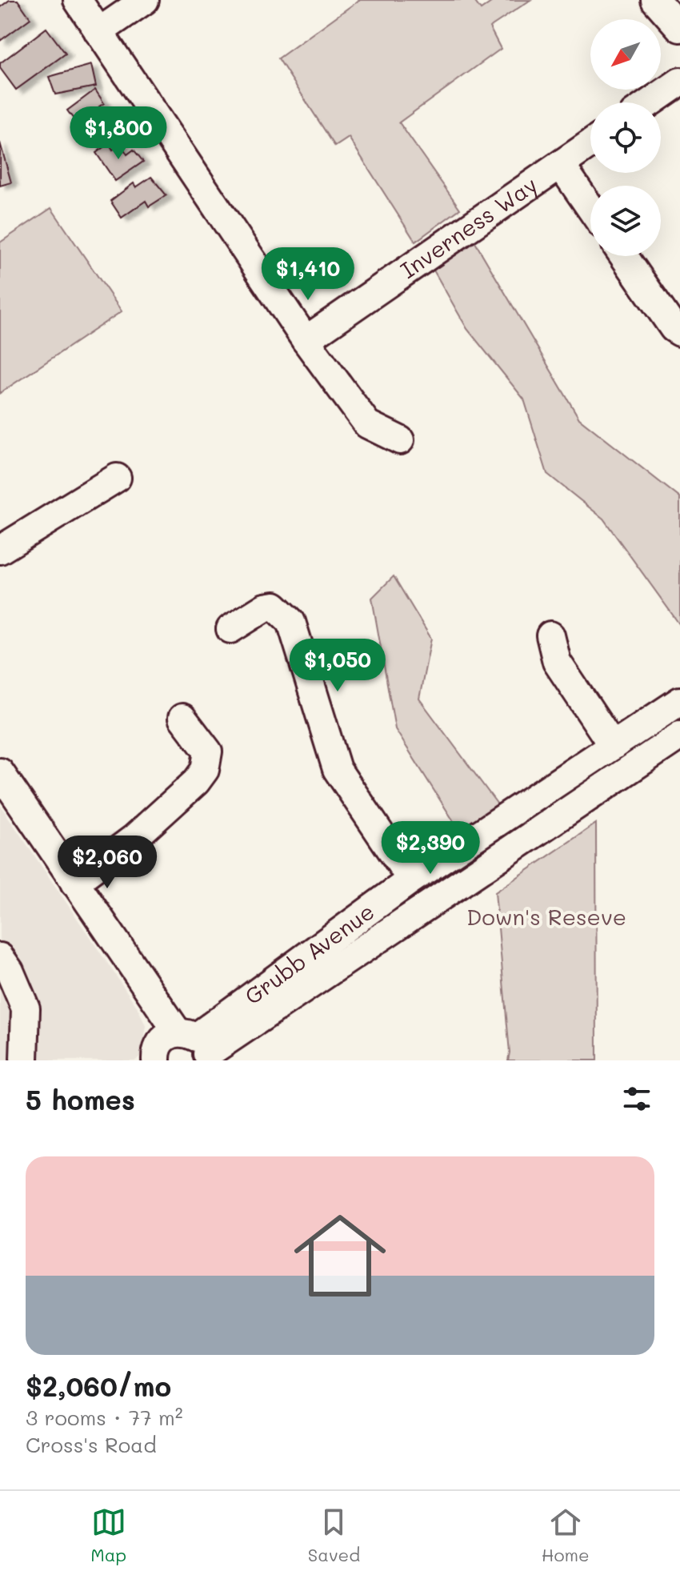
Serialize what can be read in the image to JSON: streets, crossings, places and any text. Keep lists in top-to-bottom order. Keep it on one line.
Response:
{"streets":{"street":["Inverness Way","Grubb Avenue"]},"parks":["Down's Reseve"],"north":"bottom left","page":{"price":["$1,800","$1,410","$1,050","$2,390","$2,060"],"heading":"5 homes","list":[{"name":"$2,060/mo","note":"3 rooms · 77 m² · Cross's Road"}],"tabs":["Map","Saved","Home"]}}
